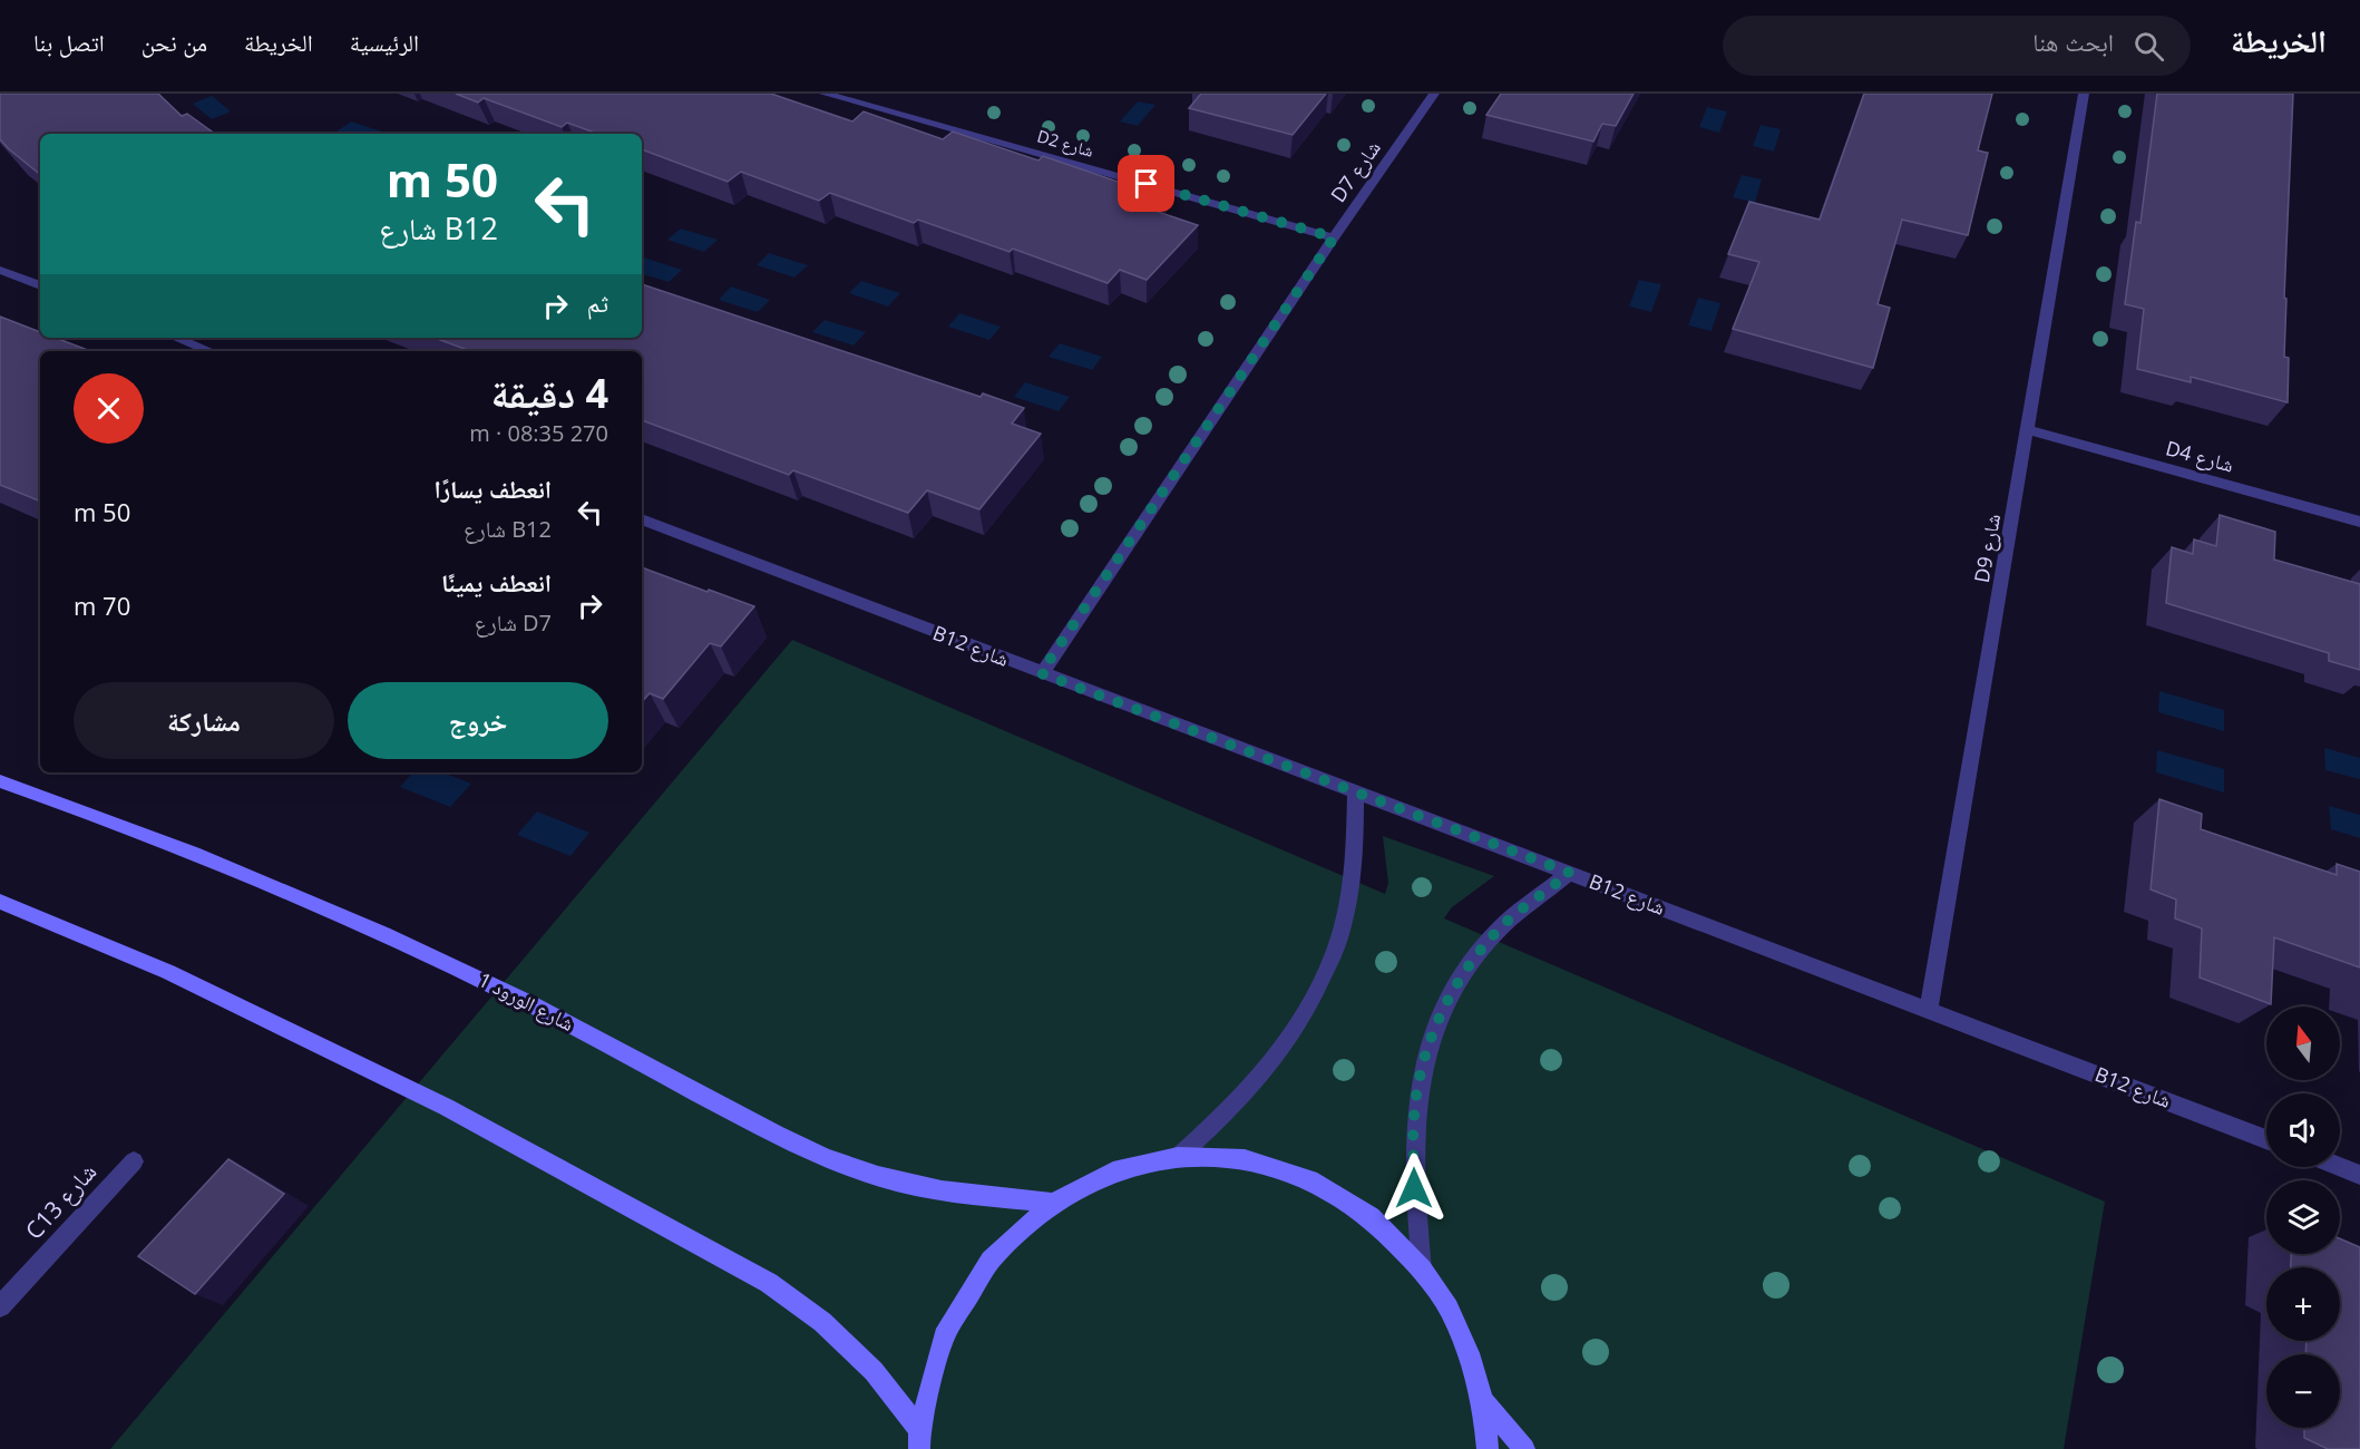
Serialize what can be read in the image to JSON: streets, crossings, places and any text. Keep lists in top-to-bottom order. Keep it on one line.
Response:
{"streets":{"street":["D2 شارع","D7 شارع","D4 شارع","D9 شارع","B12 شارع","شارع الورود 1","C13 شارع"]},"crossings":[["D2 شارع","D7 شارع"],["D7 شارع","B12 شارع"],["D4 شارع","D9 شارع"],["D9 شارع","B12 شارع"]],"north":"top","page":{"header":"الخريطة","search":"ابحث هنا","nav":["الرئيسية","الخريطة","من نحن","اتصل بنا"],"turn":["50 m","B12 شارع"],"then":"ثم","heading":["4 دقيقة","270 m · 08:35"],"list":[{"name":"انعطف يسارًا","note":"B12 شارع","value":"50 m"},{"name":"انعطف يمينًا","note":"D7 شارع","value":"70 m"}],"buttons":["خروج","مشاركة"],"map_buttons":["+","−"]}}
